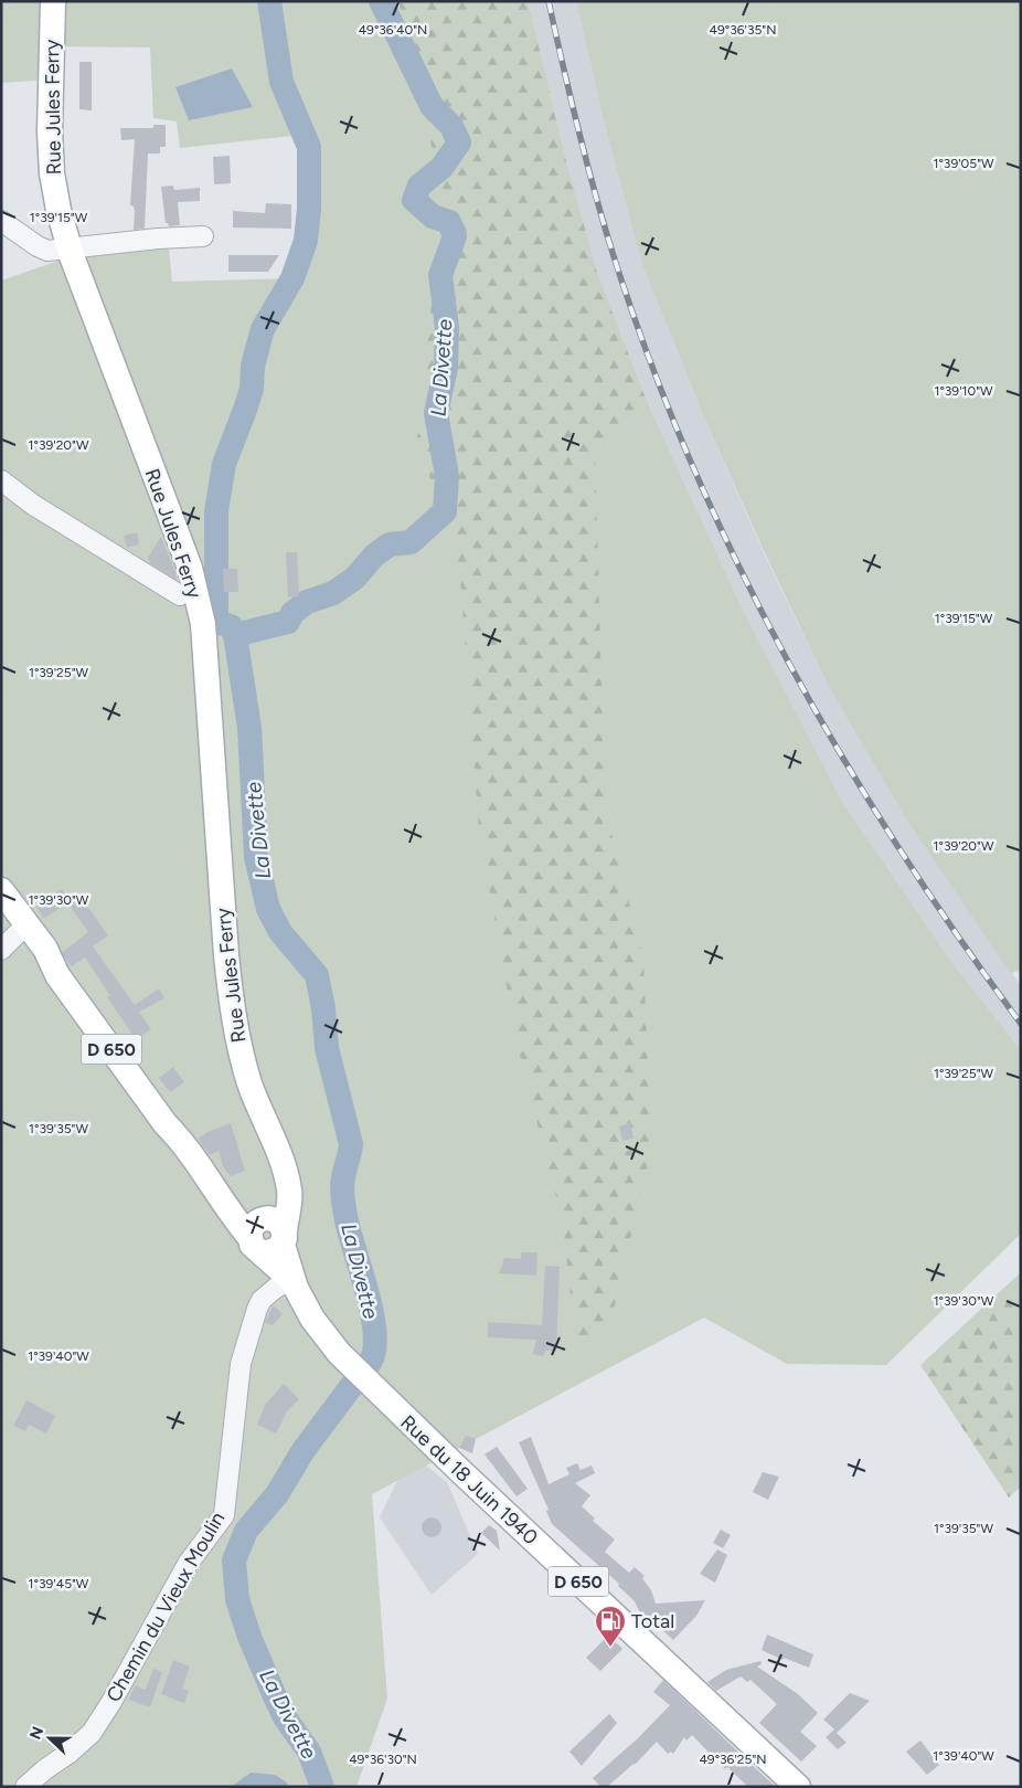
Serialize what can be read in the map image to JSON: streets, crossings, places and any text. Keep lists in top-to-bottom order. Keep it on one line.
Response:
{"streets":{"main road":["Rue Jules Ferry","D 650","Rue du 18 Juin 1940"],"street":["Chemin du Vieux Moulin"]},"crossings":[["Rue Jules Ferry","D 650"],["D 650","Rue du 18 Juin 1940"],["D 650","Chemin du Vieux Moulin"],["Rue du 18 Juin 1940","Chemin du Vieux Moulin"]],"water":["La Divette"],"places":{"fuel station":["Total"]},"north":"left","coordinates":["49°36'40\"N","49°36'35\"N","1°39'05\"W","1°39'15\"W","1°39'10\"W","1°39'20\"W","1°39'25\"W","1°39'30\"W","1°39'35\"W","1°39'40\"W","1°39'45\"W","49°36'30\"N","49°36'25\"N"]}
